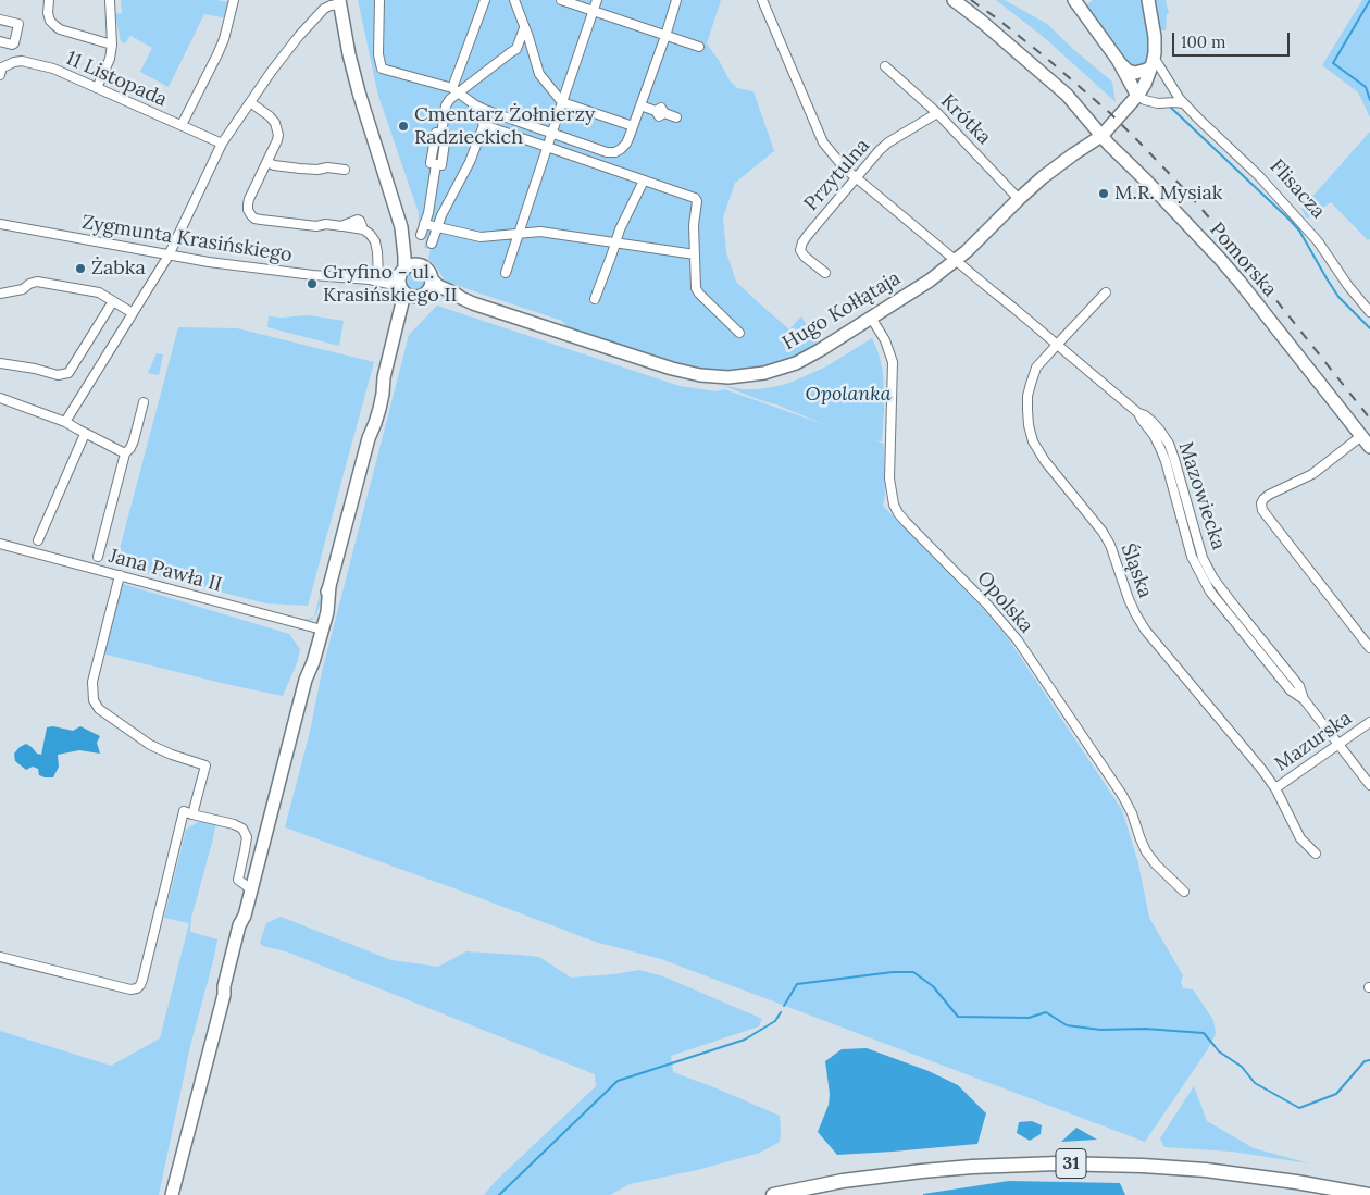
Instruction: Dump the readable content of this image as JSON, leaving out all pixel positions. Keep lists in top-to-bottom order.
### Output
{
  "streets": {
    "main road": ["31"],
    "street": [
      "11 Listopada",
      "Krótka",
      "Przytulna",
      "Flisacza",
      "Zygmunta Krasińskiego",
      "Pomorska",
      "Hugo Kołłątaja",
      "Mazowiecka",
      "Jana Pawła II",
      "Śląska",
      "Opolska",
      "Mazurska"
    ]
  },
  "crossings": [
    ["Krótka", "Przytulna"],
    ["Krótka", "Hugo Kołłątaja"],
    ["Przytulna", "Mazowiecka"],
    ["Flisacza", "Pomorska"],
    ["Flisacza", "Hugo Kołłątaja"],
    ["Zygmunta Krasińskiego", "Hugo Kołłątaja"],
    ["Pomorska", "Hugo Kołłątaja"],
    ["Hugo Kołłątaja", "Mazowiecka"],
    ["Hugo Kołłątaja", "Opolska"],
    ["Mazowiecka", "Śląska"],
    ["Mazowiecka", "Mazurska"],
    ["Śląska", "Mazurska"]
  ],
  "parks": ["Opolanka"],
  "places": [
    "Cmentarz Żołnierzy Radzieckich",
    "M.R. Mysiak",
    "Żabka",
    "Gryfino - ul. Krasińskiego II"
  ],
  "scale_bar": "100 m"
}
